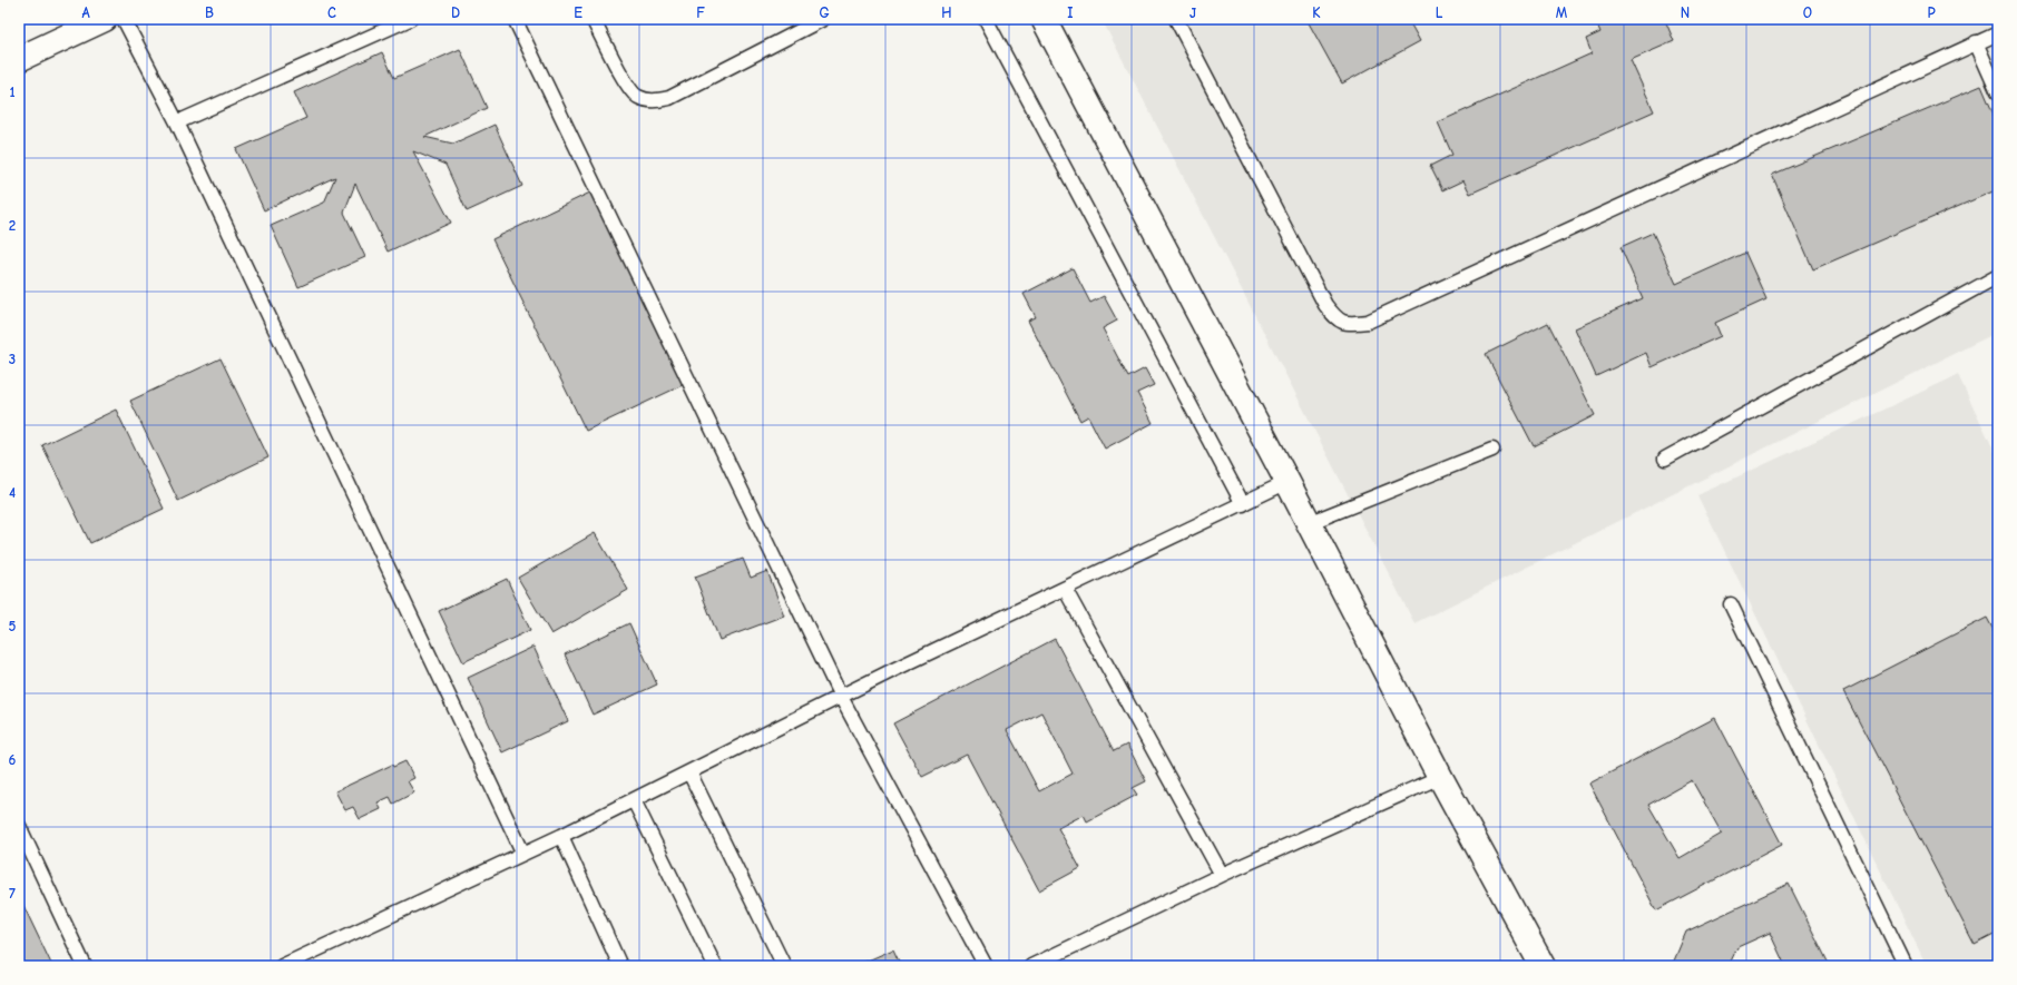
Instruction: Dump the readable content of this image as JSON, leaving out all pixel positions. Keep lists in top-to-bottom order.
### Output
{
  "grid": {
    "columns": [
      "A",
      "B",
      "C",
      "D",
      "E",
      "F",
      "G",
      "H",
      "I",
      "J",
      "K",
      "L",
      "M",
      "N",
      "O",
      "P"
    ],
    "rows": [
      "1",
      "2",
      "3",
      "4",
      "5",
      "6",
      "7"
    ]
  }
}
